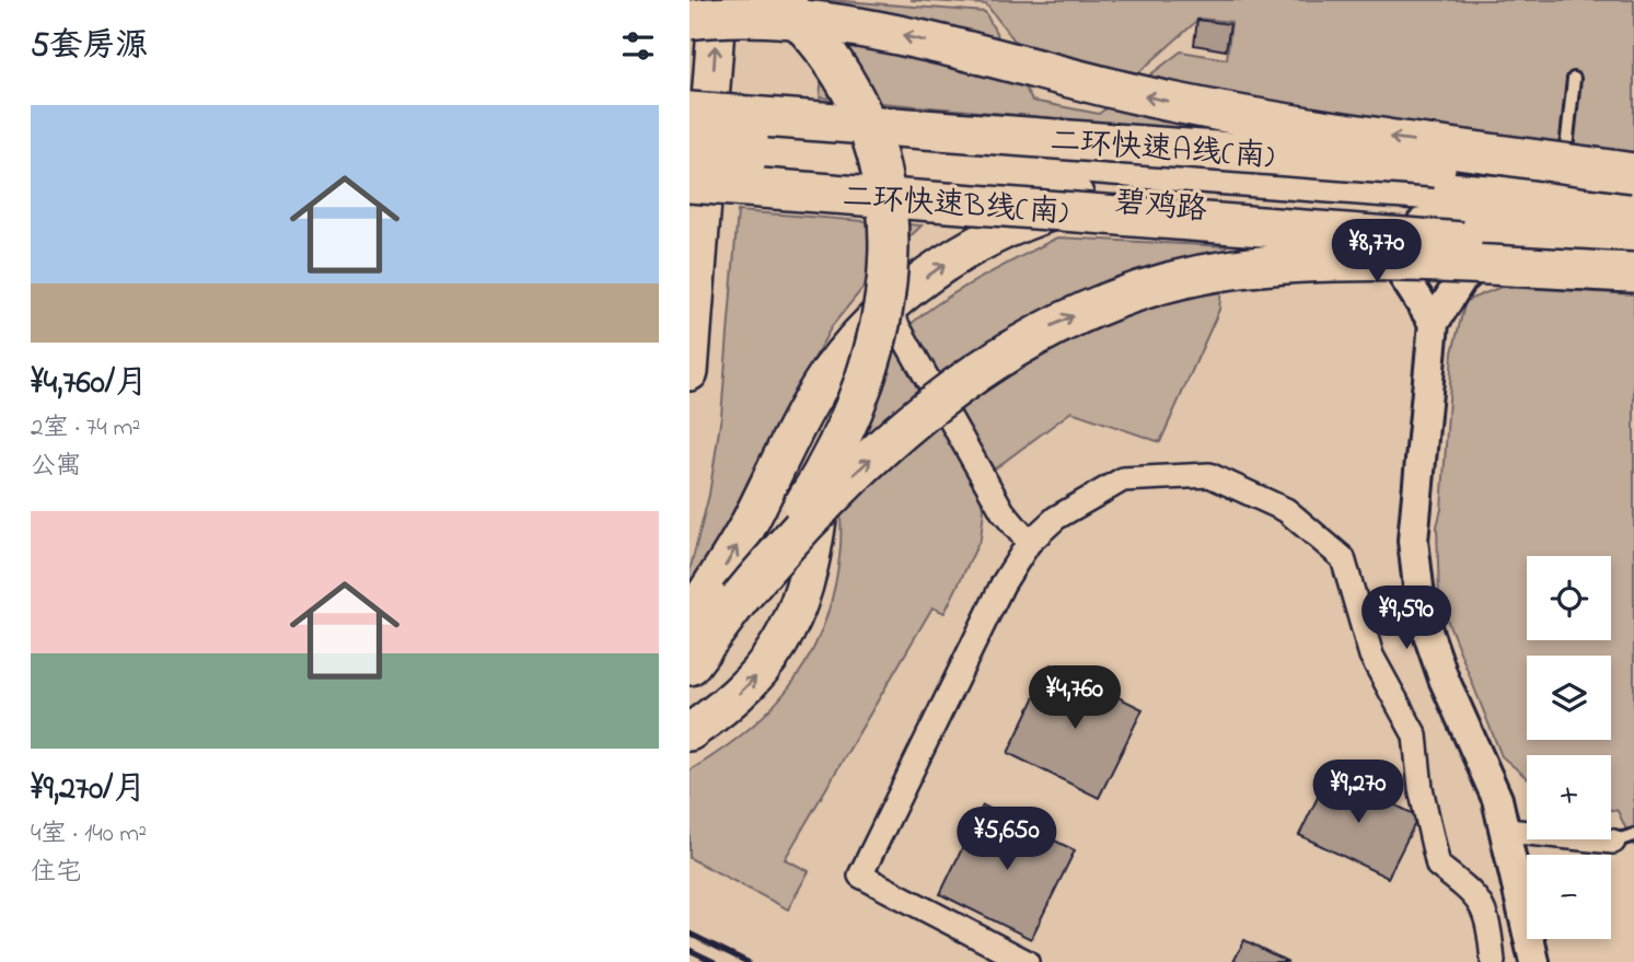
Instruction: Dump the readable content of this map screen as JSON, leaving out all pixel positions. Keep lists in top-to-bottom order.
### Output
{
  "streets": {
    "highway": ["二环快速A线(南)", "二环快速B线(南)", "碧鸡路"]
  },
  "page": {
    "heading": "5套房源",
    "list": [
      {
        "name": "¥4,760/月",
        "note": "2室 · 74 m² · 公寓"
      },
      {
        "name": "¥9,270/月",
        "note": "4室 · 140 m² · 住宅"
      }
    ],
    "price": [
      "¥8,770",
      "¥9,590",
      "¥4,760",
      "¥9,270",
      "¥5,650"
    ],
    "map_buttons": ["+", "−"]
  }
}
